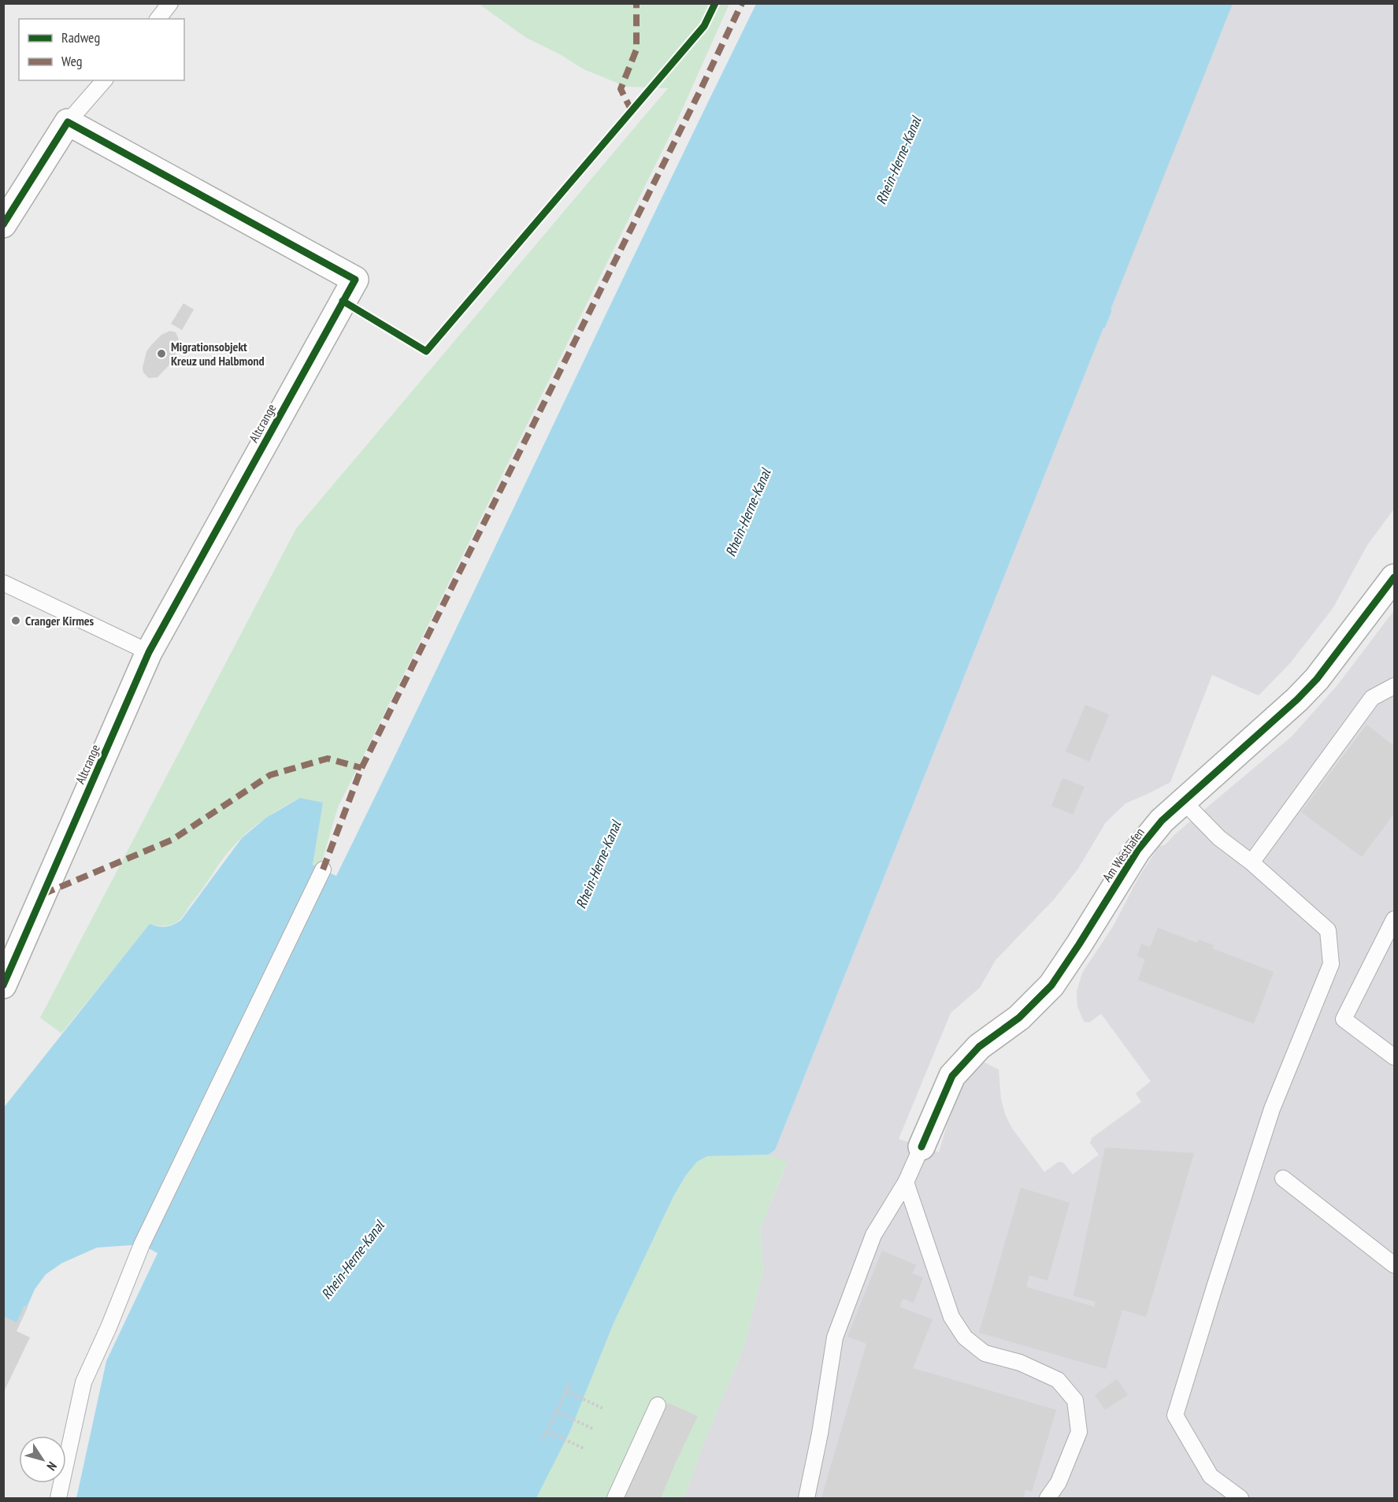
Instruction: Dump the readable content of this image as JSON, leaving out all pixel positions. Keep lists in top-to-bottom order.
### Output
{
  "streets": {
    "street": ["Altcrange", "Am Westhafen"]
  },
  "water": ["Rhein-Herne-Kanal"],
  "places": ["Migrationsobjekt Kreuz und Halbmond", "Cranger Kirmes"],
  "legend": ["Radweg", "Weg"],
  "north": "bottom right"
}
